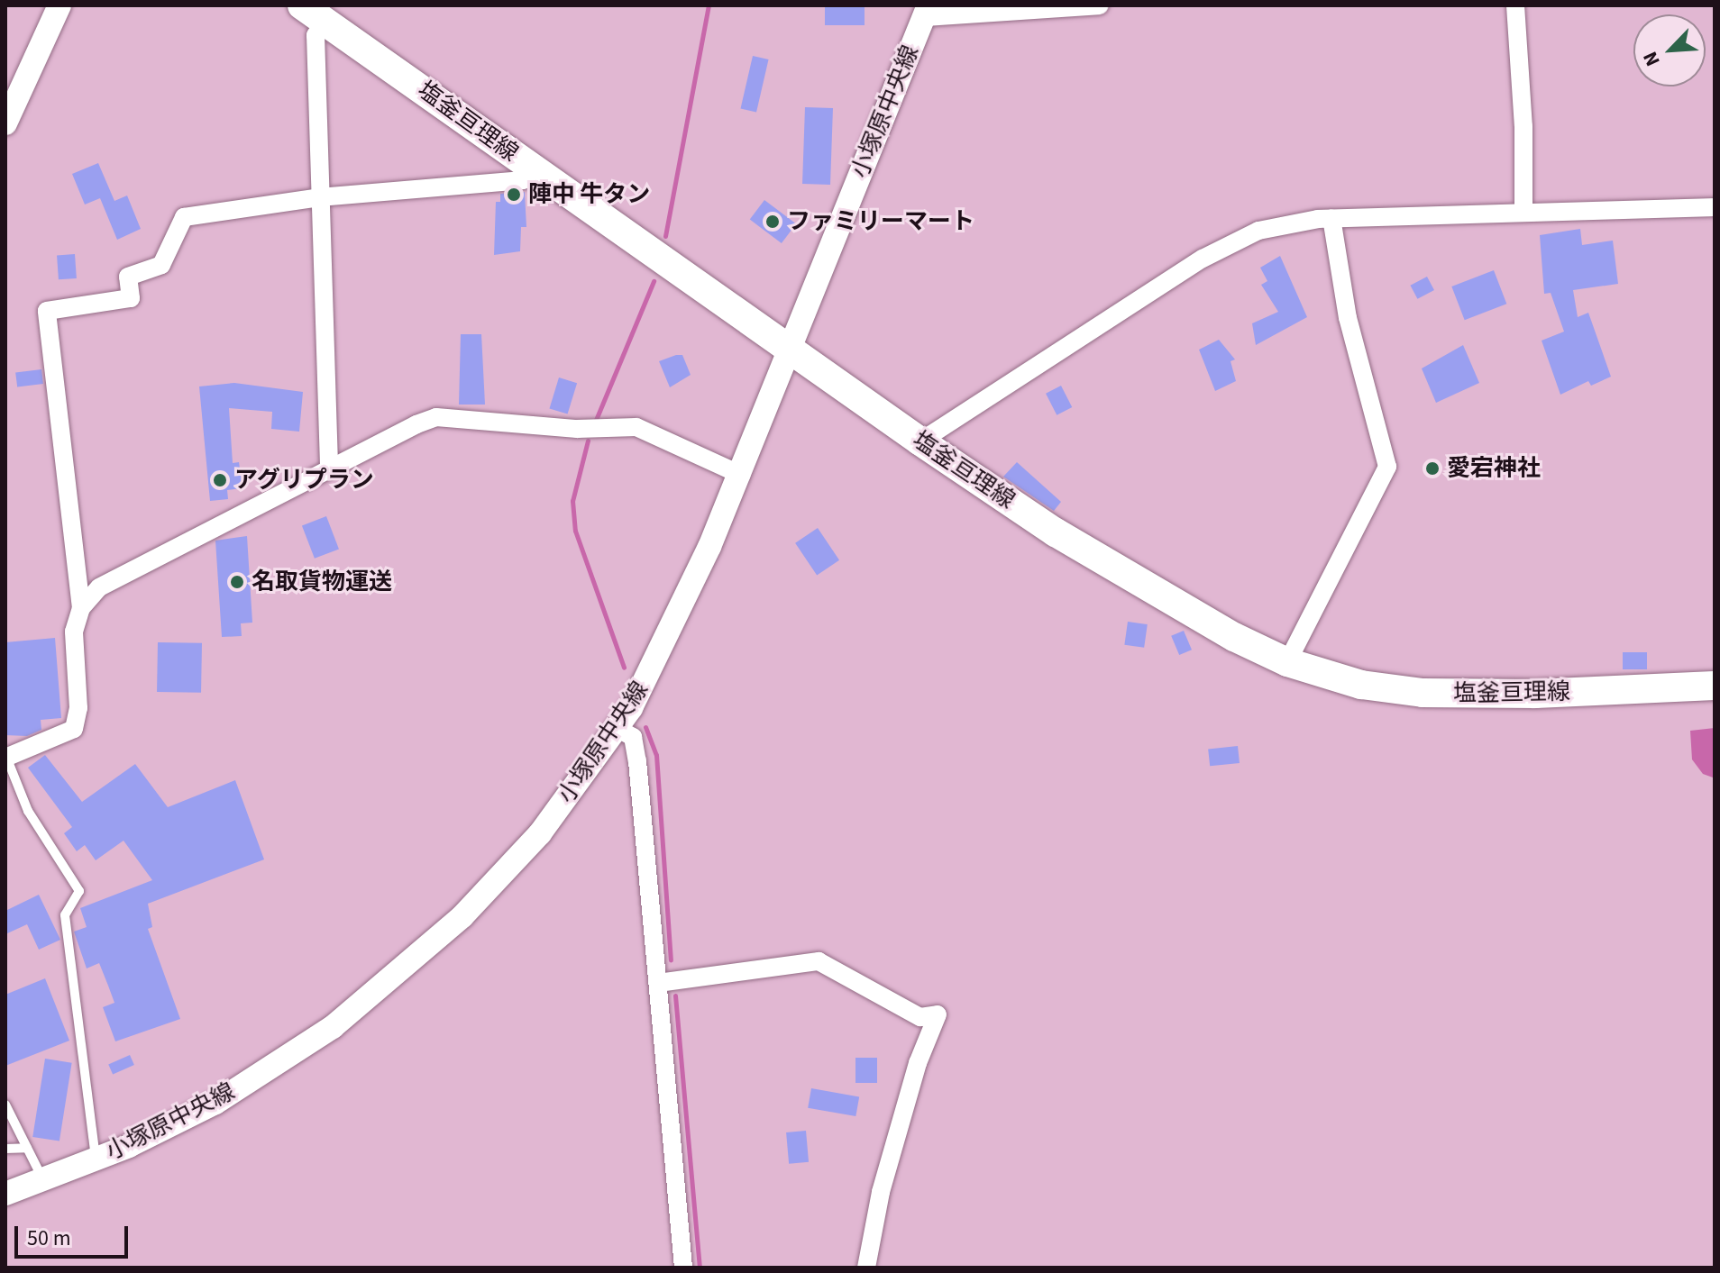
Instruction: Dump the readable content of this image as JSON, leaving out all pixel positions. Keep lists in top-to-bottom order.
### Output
{
  "streets": {
    "main road": ["塩釜亘理線"],
    "street": ["小塚原中央線"]
  },
  "crossings": [
    ["小塚原中央線", "塩釜亘理線"]
  ],
  "places": [
    "陣中 牛タン",
    "ファミリーマート",
    "愛宕神社",
    "アグリプラン",
    "名取貨物運送"
  ],
  "scale_bar": "50 m",
  "north": "bottom left"
}
